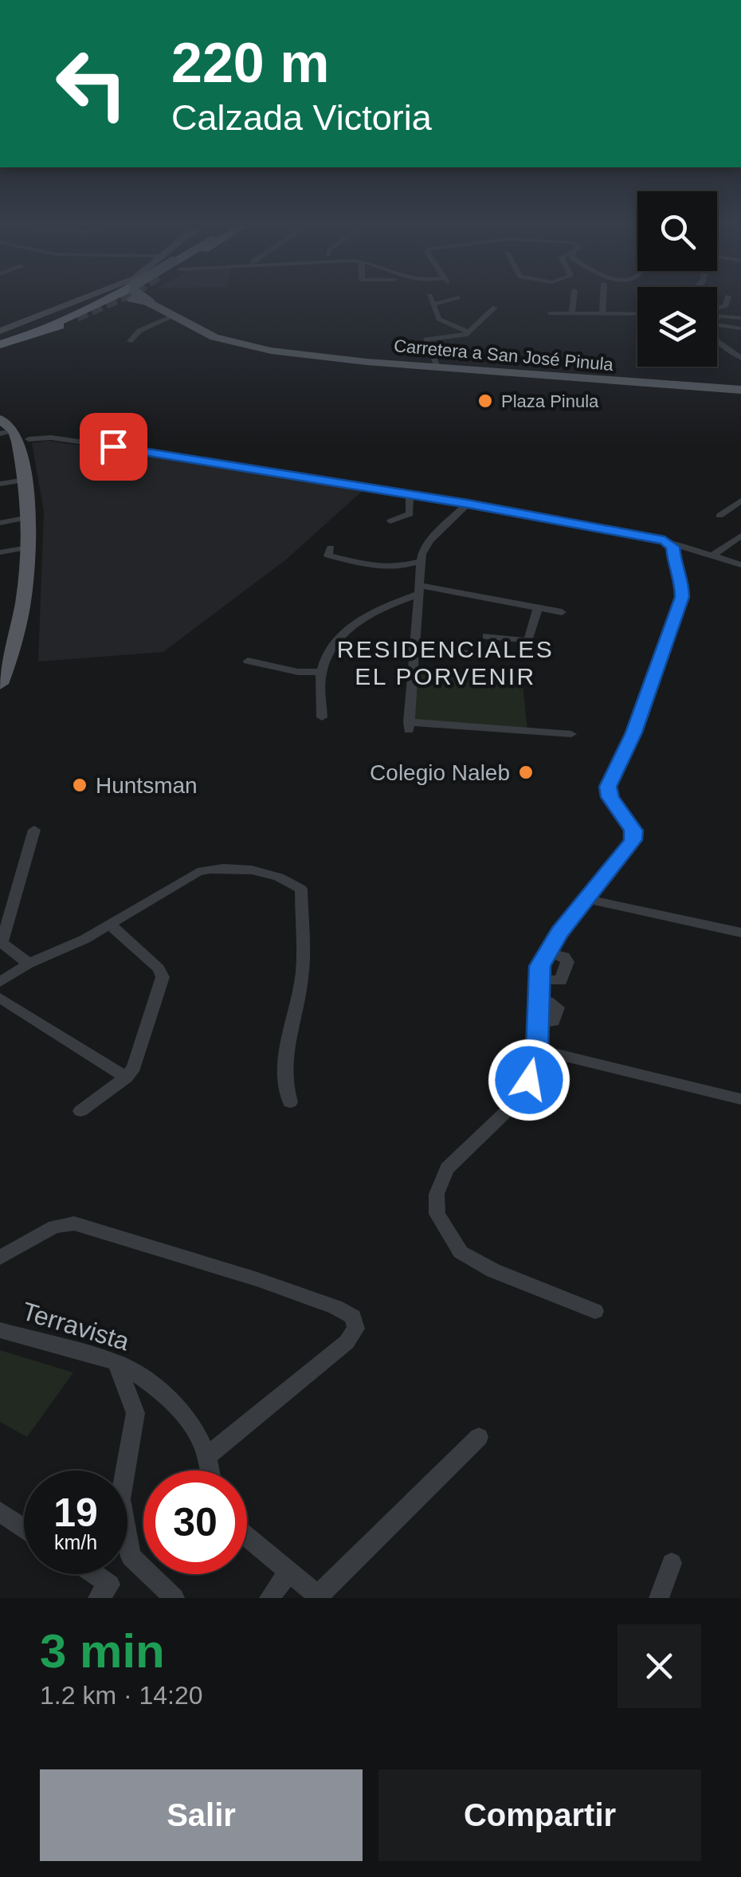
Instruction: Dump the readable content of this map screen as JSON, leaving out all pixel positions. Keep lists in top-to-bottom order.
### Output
{
  "streets": {
    "main road": ["Carretera a San José Pinula"],
    "street": ["Terravista"]
  },
  "districts": ["RESIDENCIALES EL PORVENIR"],
  "places": ["Plaza Pinula", "Colegio Naleb", "Huntsman"],
  "page": {
    "turn": ["220 m", "Calzada Victoria"],
    "speed": "19 km/h",
    "limit": "30",
    "heading": ["3 min", "1.2 km · 14:20"],
    "buttons": ["Salir", "Compartir"]
  }
}
